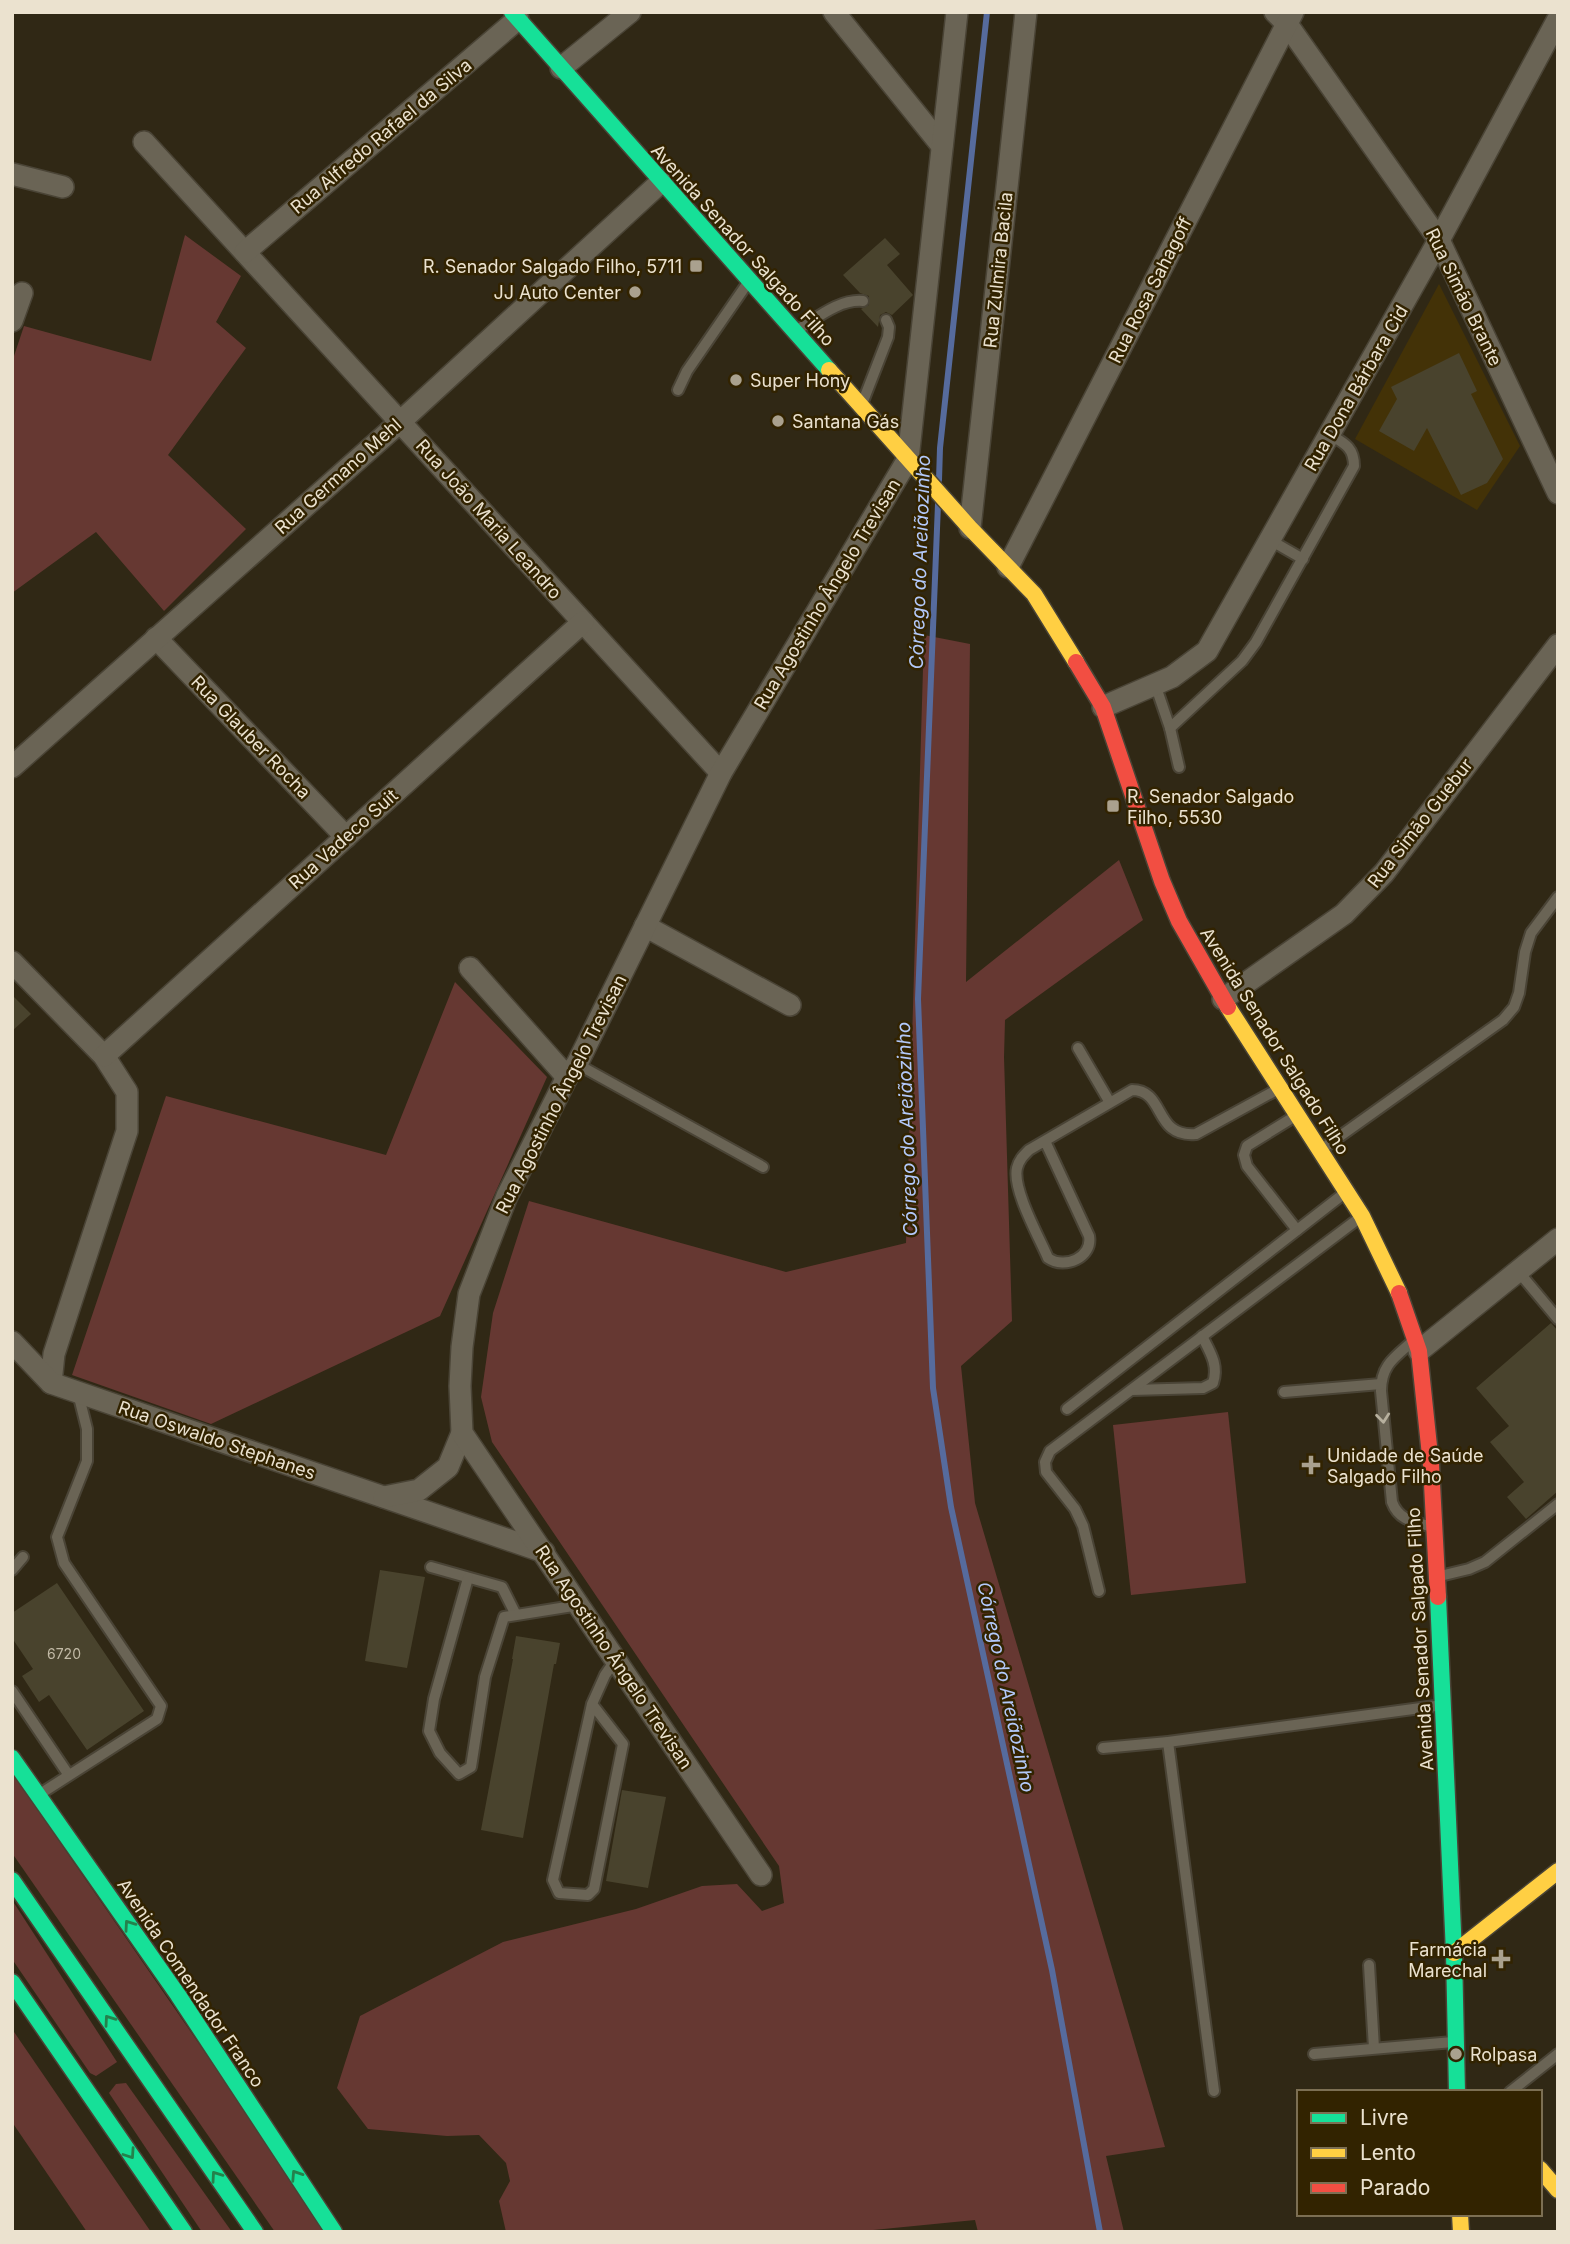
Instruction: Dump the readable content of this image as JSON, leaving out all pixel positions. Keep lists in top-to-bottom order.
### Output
{
  "streets": {
    "main road": ["Avenida Senador Salgado Filho", "Avenida Comendador Franco"],
    "street": [
      "Rua Alfredo Rafael da Silva",
      "Rua Zulmira Bacila",
      "Rua Rosa Sahagoff",
      "Rua Simão Brante",
      "Rua Dona Bárbara Cid",
      "Rua Germano Mehl",
      "Rua João Maria Leandro",
      "Rua Agostinho Ângelo Trevisan",
      "Rua Glauber Rocha",
      "Rua Simão Guebur",
      "Rua Vadeco Suit",
      "Rua Oswaldo Stephanes"
    ]
  },
  "crossings": [
    ["Rua Alfredo Rafael da Silva", "Avenida Senador Salgado Filho"],
    ["Rua Alfredo Rafael da Silva", "Rua João Maria Leandro"],
    ["Avenida Senador Salgado Filho", "Rua Zulmira Bacila"],
    ["Avenida Senador Salgado Filho", "Rua Rosa Sahagoff"],
    ["Avenida Senador Salgado Filho", "Rua Dona Bárbara Cid"],
    ["Avenida Senador Salgado Filho", "Rua Germano Mehl"],
    ["Avenida Senador Salgado Filho", "Rua Agostinho Ângelo Trevisan"],
    ["Avenida Senador Salgado Filho", "Rua Simão Guebur"],
    ["Rua Rosa Sahagoff", "Rua Simão Brante"],
    ["Rua Simão Brante", "Rua Dona Bárbara Cid"],
    ["Rua Germano Mehl", "Rua João Maria Leandro"],
    ["Rua Germano Mehl", "Rua Glauber Rocha"],
    ["Rua João Maria Leandro", "Rua Agostinho Ângelo Trevisan"],
    ["Rua João Maria Leandro", "Rua Vadeco Suit"],
    ["Rua Agostinho Ângelo Trevisan", "Rua Oswaldo Stephanes"],
    ["Rua Glauber Rocha", "Rua Vadeco Suit"]
  ],
  "water": ["Córrego do Areiãozinho"],
  "places": {
    "transit": ["R. Senador Salgado Filho, 5711", "R. Senador Salgado Filho, 5530"],
    "other": [
      "JJ Auto Center",
      "Super Hony",
      "Santana Gás",
      "Rolpasa"
    ],
    "health": ["Unidade de Saúde Salgado Filho", "Farmácia Marechal"]
  },
  "house_numbers": ["6720"],
  "legend": ["Livre", "Lento", "Parado"]
}
